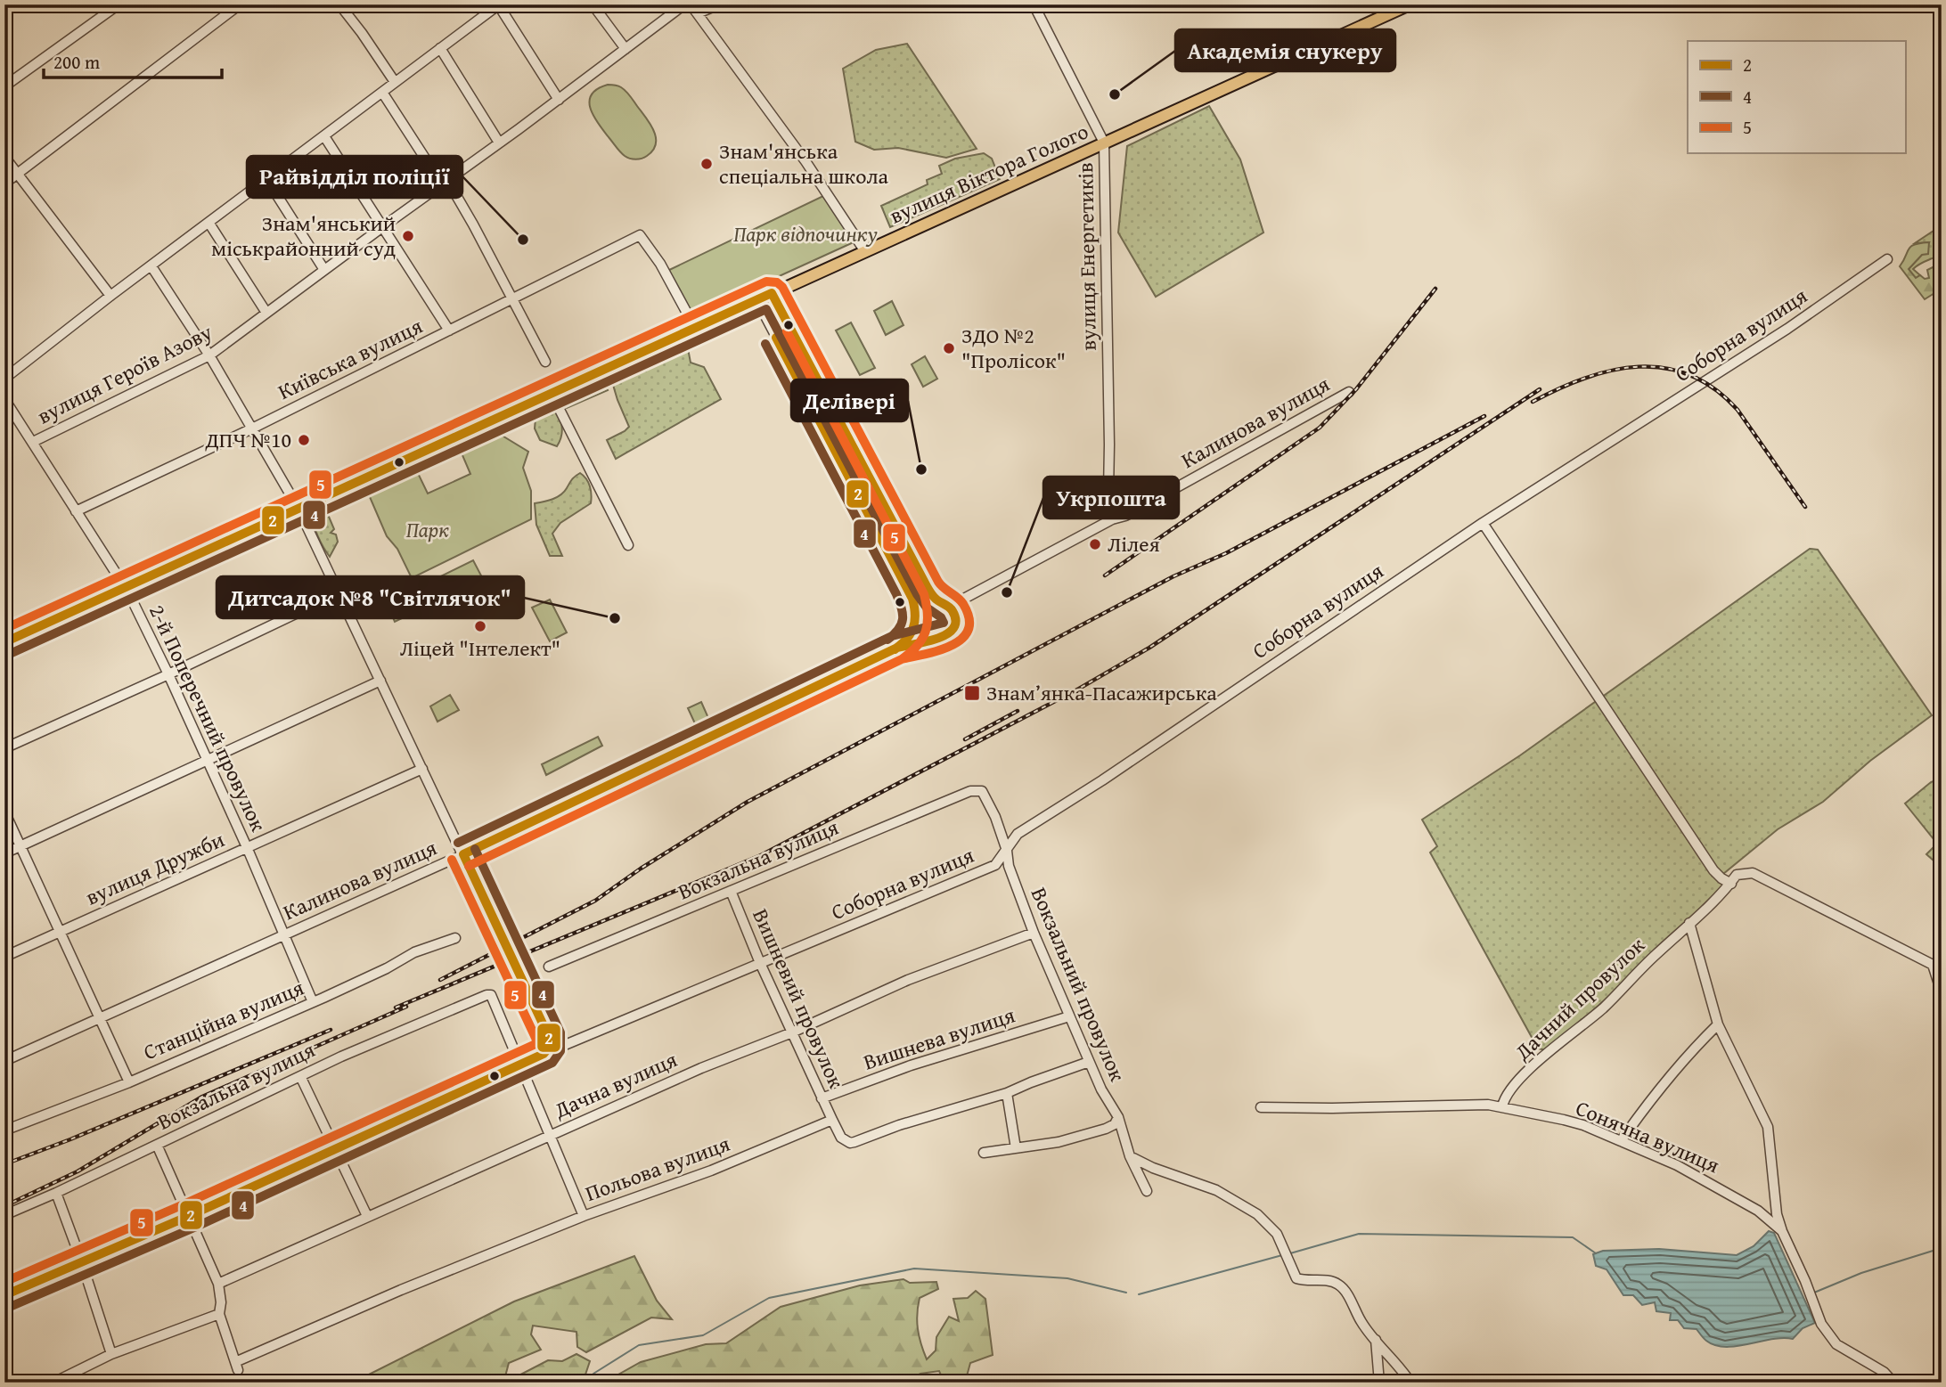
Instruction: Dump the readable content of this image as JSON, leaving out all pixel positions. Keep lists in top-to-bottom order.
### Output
{
  "streets": {
    "main road": ["вулиця Віктора Голого"],
    "street": [
      "вулиця Енергетиків",
      "Соборна вулиця",
      "Київська вулиця",
      "вулиця Героїв Азову",
      "Калинова вулиця",
      "2-й Поперечний провулок",
      "Вокзальна вулиця",
      "вулиця Дружби",
      "Вокзальний провулок",
      "Вишневий провулок",
      "Дачний провулок",
      "Станційна вулиця",
      "Вишнева вулиця",
      "Дачна вулиця",
      "Сонячна вулиця",
      "Польова вулиця"
    ]
  },
  "crossings": [
    ["вулиця Віктора Голого", "вулиця Енергетиків"],
    ["вулиця Віктора Голого", "Київська вулиця"],
    ["вулиця Віктора Голого", "2-й Поперечний провулок"],
    ["вулиця Енергетиків", "Калинова вулиця"],
    ["Соборна вулиця", "Вокзальна вулиця"],
    ["Соборна вулиця", "Вокзальний провулок"],
    ["Соборна вулиця", "Вишневий провулок"],
    ["Київська вулиця", "2-й Поперечний провулок"],
    ["вулиця Героїв Азову", "2-й Поперечний провулок"],
    ["Калинова вулиця", "2-й Поперечний провулок"],
    ["2-й Поперечний провулок", "вулиця Дружби"],
    ["2-й Поперечний провулок", "Станційна вулиця"],
    ["Вокзальна вулиця", "Вокзальний провулок"],
    ["Вокзальна вулиця", "Вишневий провулок"],
    ["Вокзальний провулок", "Вишнева вулиця"],
    ["Вокзальний провулок", "Дачна вулиця"],
    ["Вишневий провулок", "Вишнева вулиця"],
    ["Вишневий провулок", "Дачна вулиця"],
    ["Вишневий провулок", "Польова вулиця"],
    ["Дачний провулок", "Сонячна вулиця"]
  ],
  "parks": ["Парк відпочинку", "Парк"],
  "places": {
    "other": [
      "Академія снукеру",
      "Знам'янська спеціальна школа",
      "Знам'янський міськрайонний суд",
      "Райвідділ поліції",
      "ЗДО №2 \"Пролісок\"",
      "ДПЧ №10",
      "Делівері",
      "Лілея",
      "Укрпошта",
      "Дитсадок №8 \"Світлячок\"",
      "Ліцей \"Інтелект\""
    ],
    "transit": ["Знам’янка-Пасажирська"]
  },
  "lines": ["transit line 5", "transit line 2", "transit line 4"],
  "legend": ["2", "4", "5"],
  "scale_bar": "200 m"
}
